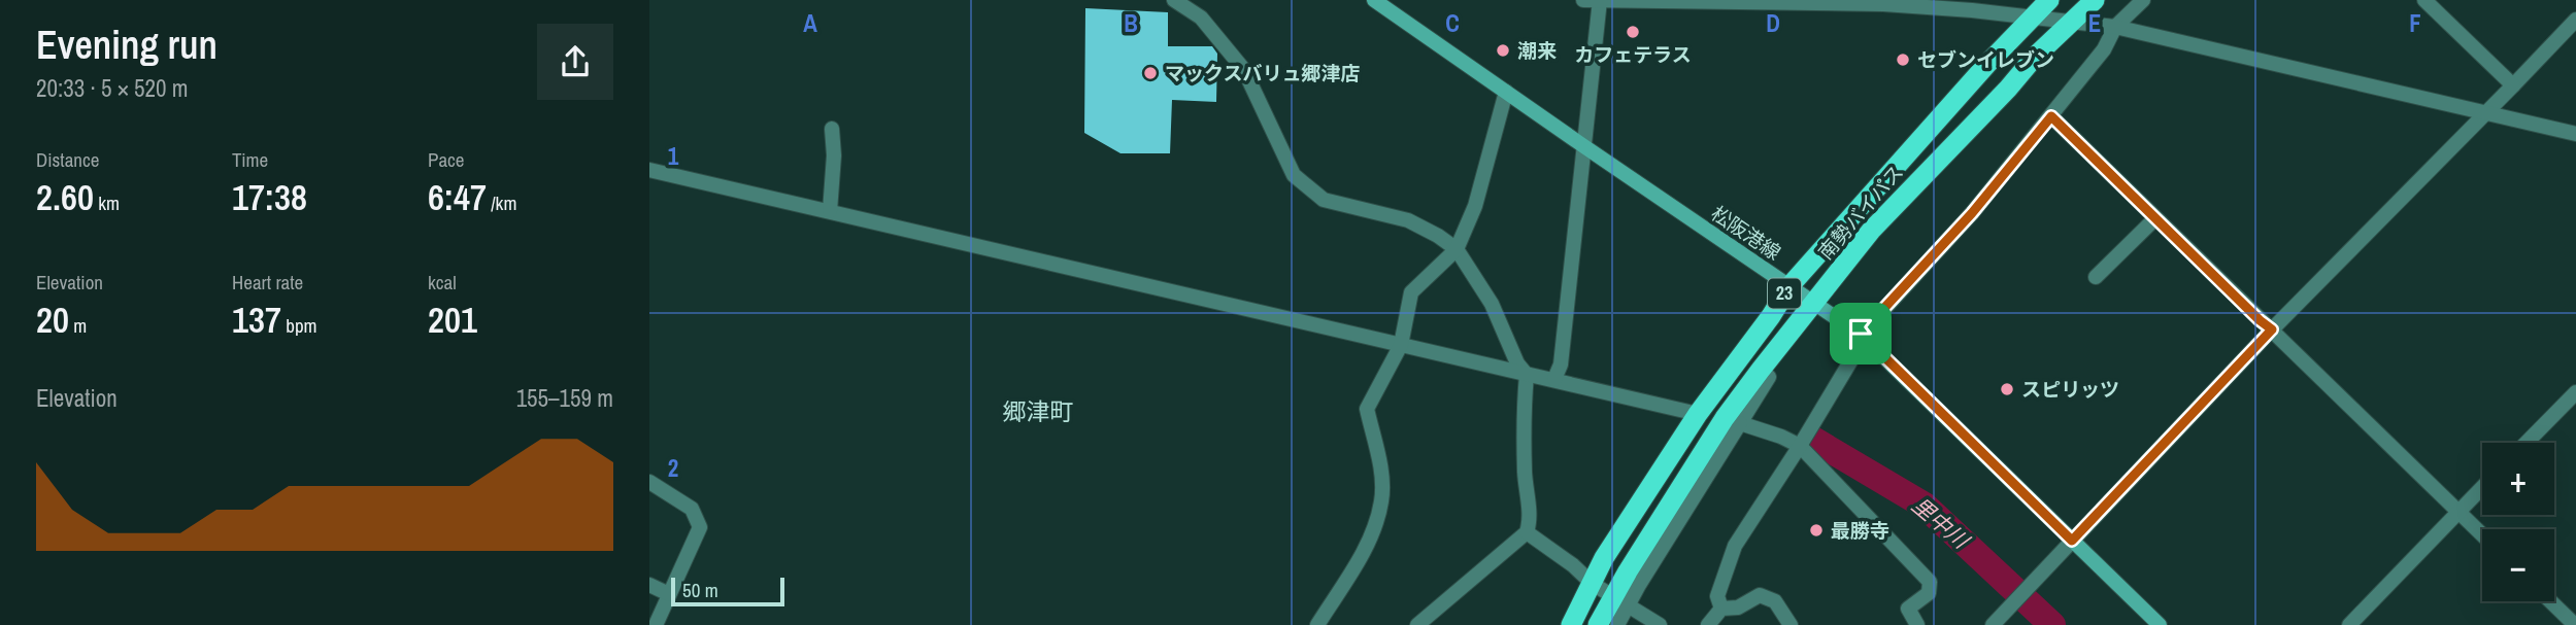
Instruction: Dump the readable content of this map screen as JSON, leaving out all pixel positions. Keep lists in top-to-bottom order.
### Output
{
  "streets": {
    "highway": ["南勢バイパス", "23"],
    "main road": ["松阪港線"]
  },
  "crossings": [
    ["南勢バイパス", "松阪港線"]
  ],
  "districts": ["郷津町"],
  "water": ["里中川"],
  "places": [
    "カフェテラス",
    "潮来",
    "セブンイレブン",
    "マックスバリュ郷津店",
    "スピリッツ",
    "最勝寺"
  ],
  "scale_bar": "50 m",
  "page": {
    "heading": ["Evening run", "20:33 · 5 × 520 m"],
    "stats": [
      ["Distance", "2.60 km"],
      ["Time", "17:38"],
      ["Pace", "6:47 /km"],
      ["Elevation", "20 m"],
      ["Heart rate", "137 bpm"],
      ["kcal", "201"]
    ],
    "chart": ["Elevation", "155–159 m"],
    "map_buttons": ["+", "−"],
    "scale": "50 m"
  },
  "grid": {
    "columns": [
      "A",
      "B",
      "C",
      "D",
      "E",
      "F"
    ],
    "rows": ["1", "2"]
  }
}
